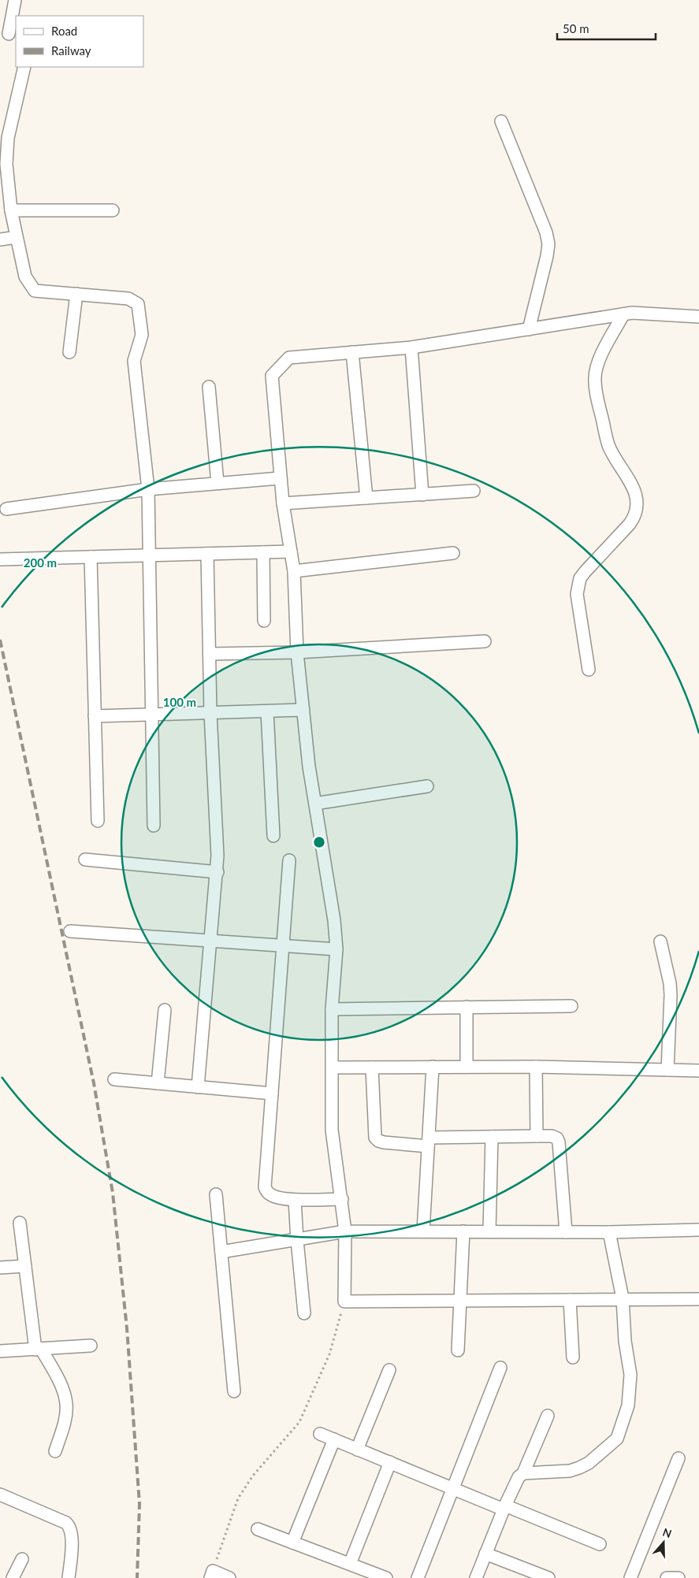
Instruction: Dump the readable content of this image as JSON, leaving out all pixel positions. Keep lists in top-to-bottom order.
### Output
{
  "legend": ["Road", "Railway"],
  "scale_bar": "50 m",
  "north": "top",
  "rings": ["200 m", "100 m"]
}
